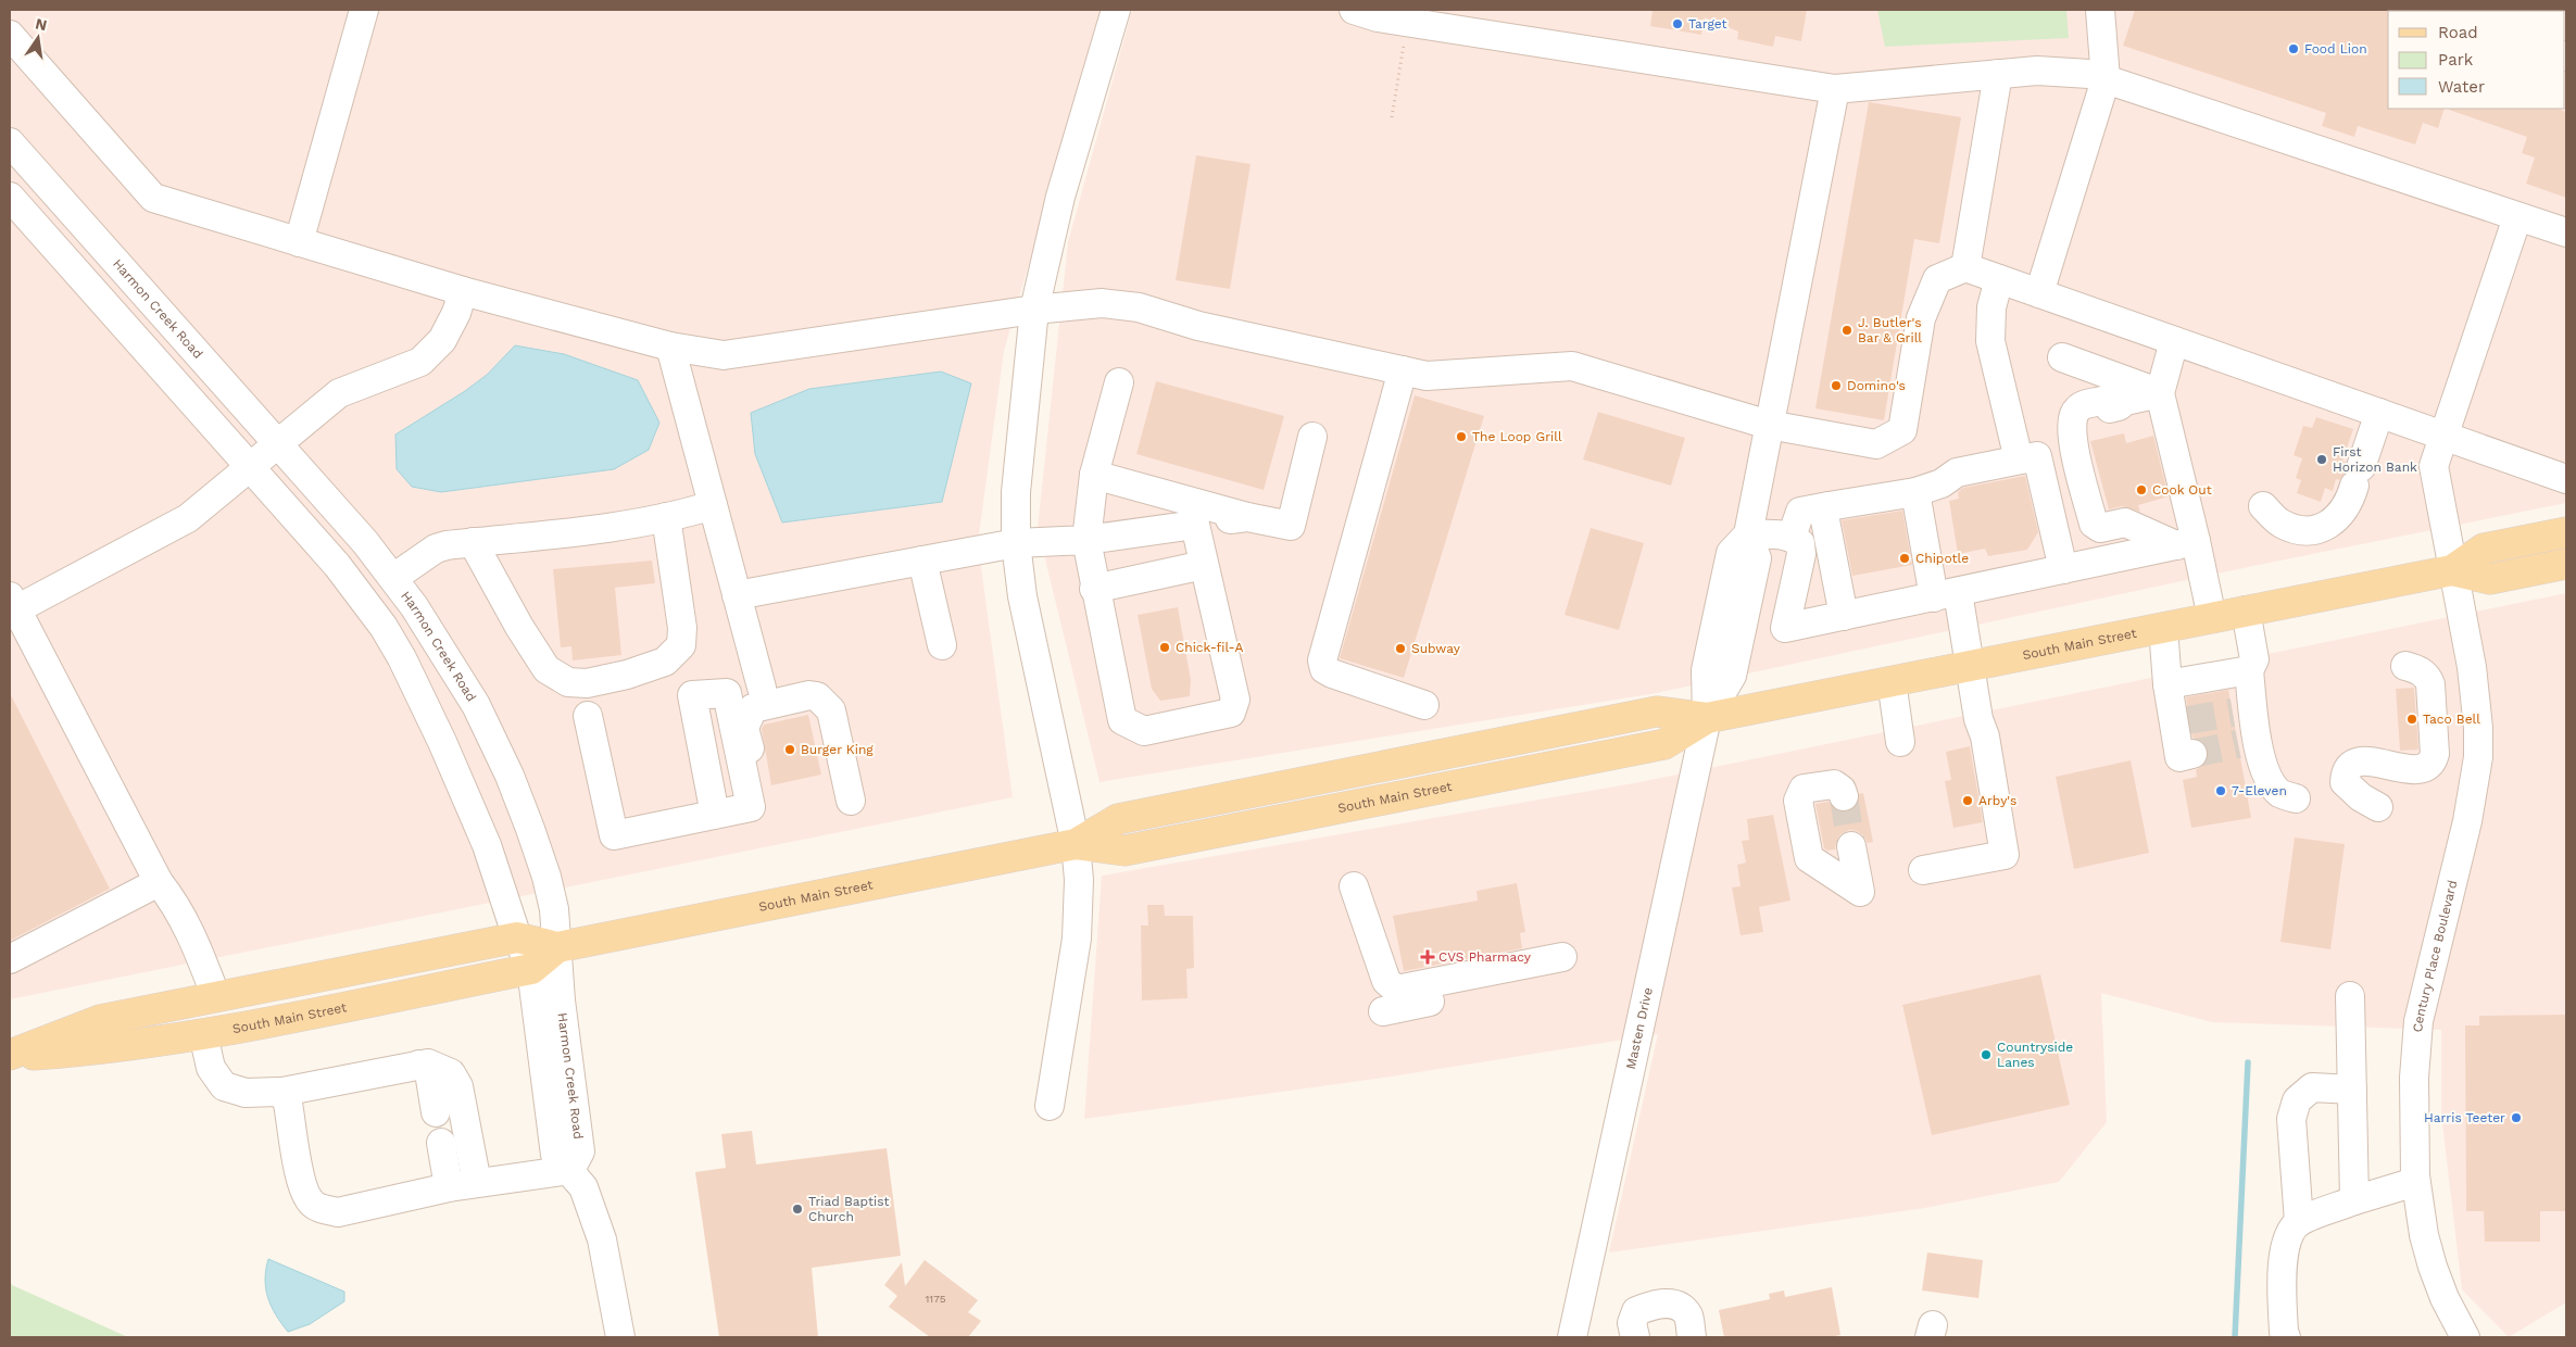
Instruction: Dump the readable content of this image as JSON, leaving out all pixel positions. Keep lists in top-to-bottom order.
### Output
{
  "streets": {
    "main road": ["South Main Street"],
    "street": ["Harmon Creek Road", "Century Place Boulevard", "Masten Drive"]
  },
  "crossings": [
    ["Harmon Creek Road", "South Main Street"],
    ["South Main Street", "Century Place Boulevard"],
    ["South Main Street", "Masten Drive"]
  ],
  "places": {
    "other": [
      "Target",
      "Food Lion",
      "J. Butler's Bar & Grill",
      "Domino's",
      "The Loop Grill",
      "First Horizon Bank",
      "Cook Out",
      "Chipotle",
      "Chick-fil-A",
      "Subway",
      "Taco Bell",
      "Burger King",
      "7-Eleven",
      "Arby's",
      "Countryside Lanes",
      "Harris Teeter",
      "Triad Baptist Church"
    ],
    "health": ["CVS Pharmacy"]
  },
  "house_numbers": ["1175"],
  "legend": ["Road", "Park", "Water"],
  "north": "top"
}
